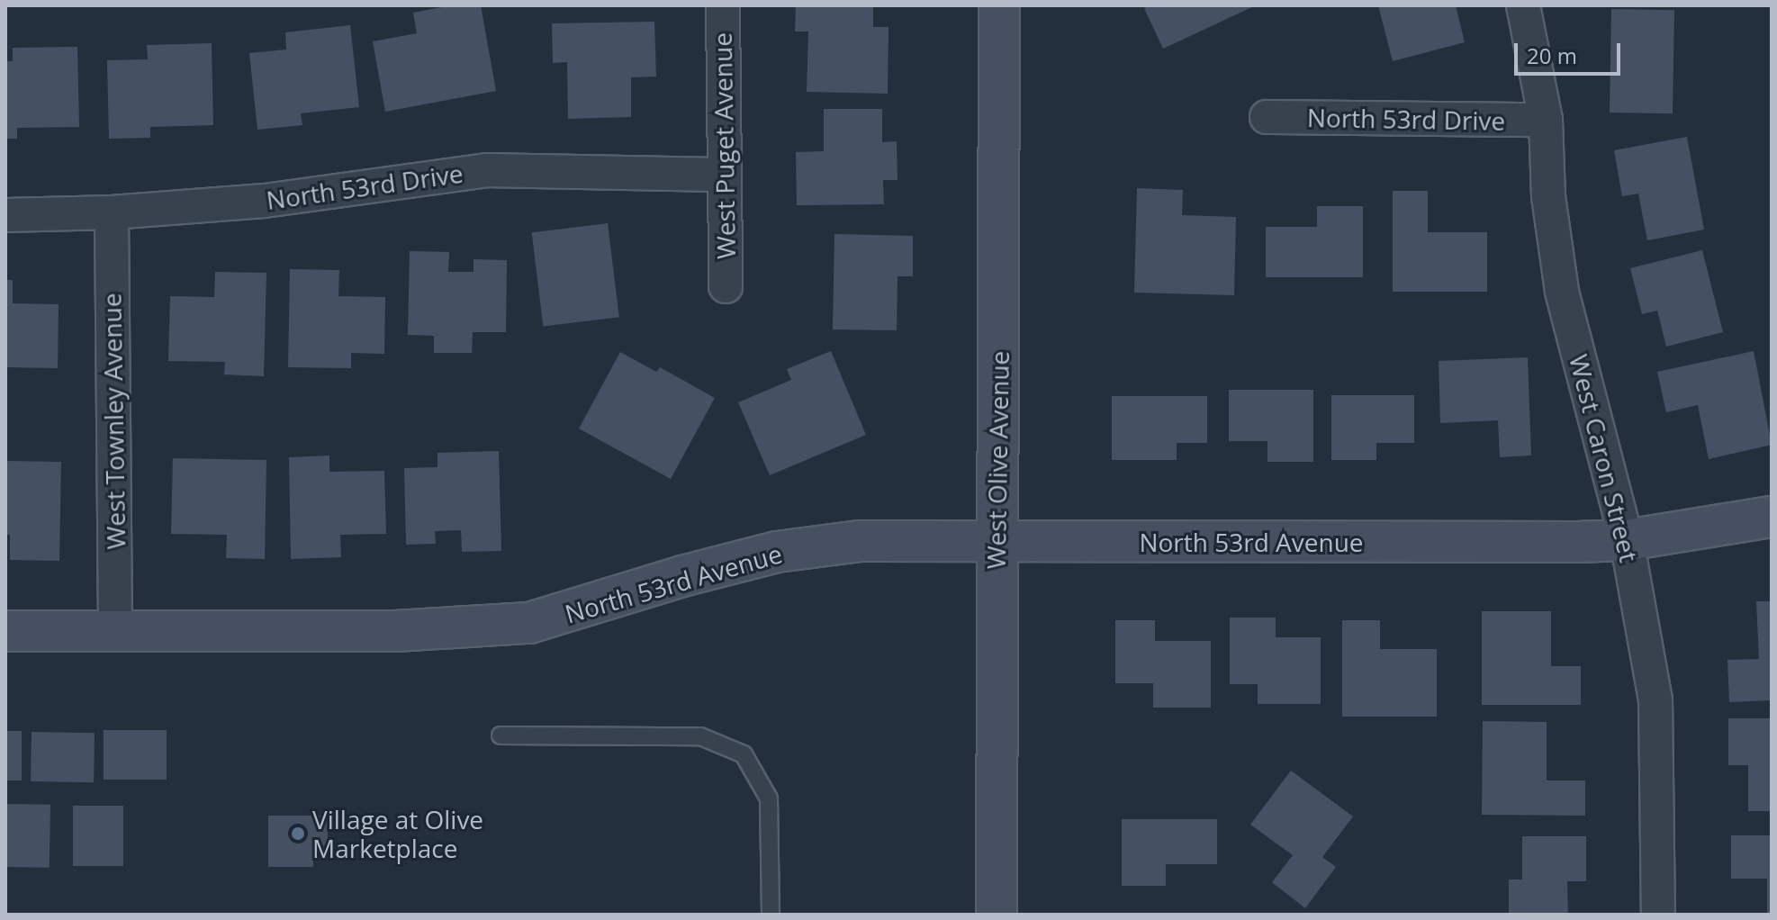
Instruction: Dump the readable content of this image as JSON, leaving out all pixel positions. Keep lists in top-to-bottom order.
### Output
{
  "streets": {
    "street": [
      "North 53rd Drive",
      "West Puget Avenue",
      "West Townley Avenue",
      "West Caron Street",
      "West Olive Avenue",
      "North 53rd Avenue"
    ]
  },
  "crossings": [
    ["North 53rd Drive", "West Puget Avenue"],
    ["North 53rd Drive", "West Townley Avenue"],
    ["North 53rd Drive", "West Caron Street"],
    ["West Townley Avenue", "North 53rd Avenue"],
    ["West Caron Street", "North 53rd Avenue"],
    ["West Olive Avenue", "North 53rd Avenue"]
  ],
  "places": ["Village at Olive Marketplace"],
  "scale_bar": "20 m"
}
